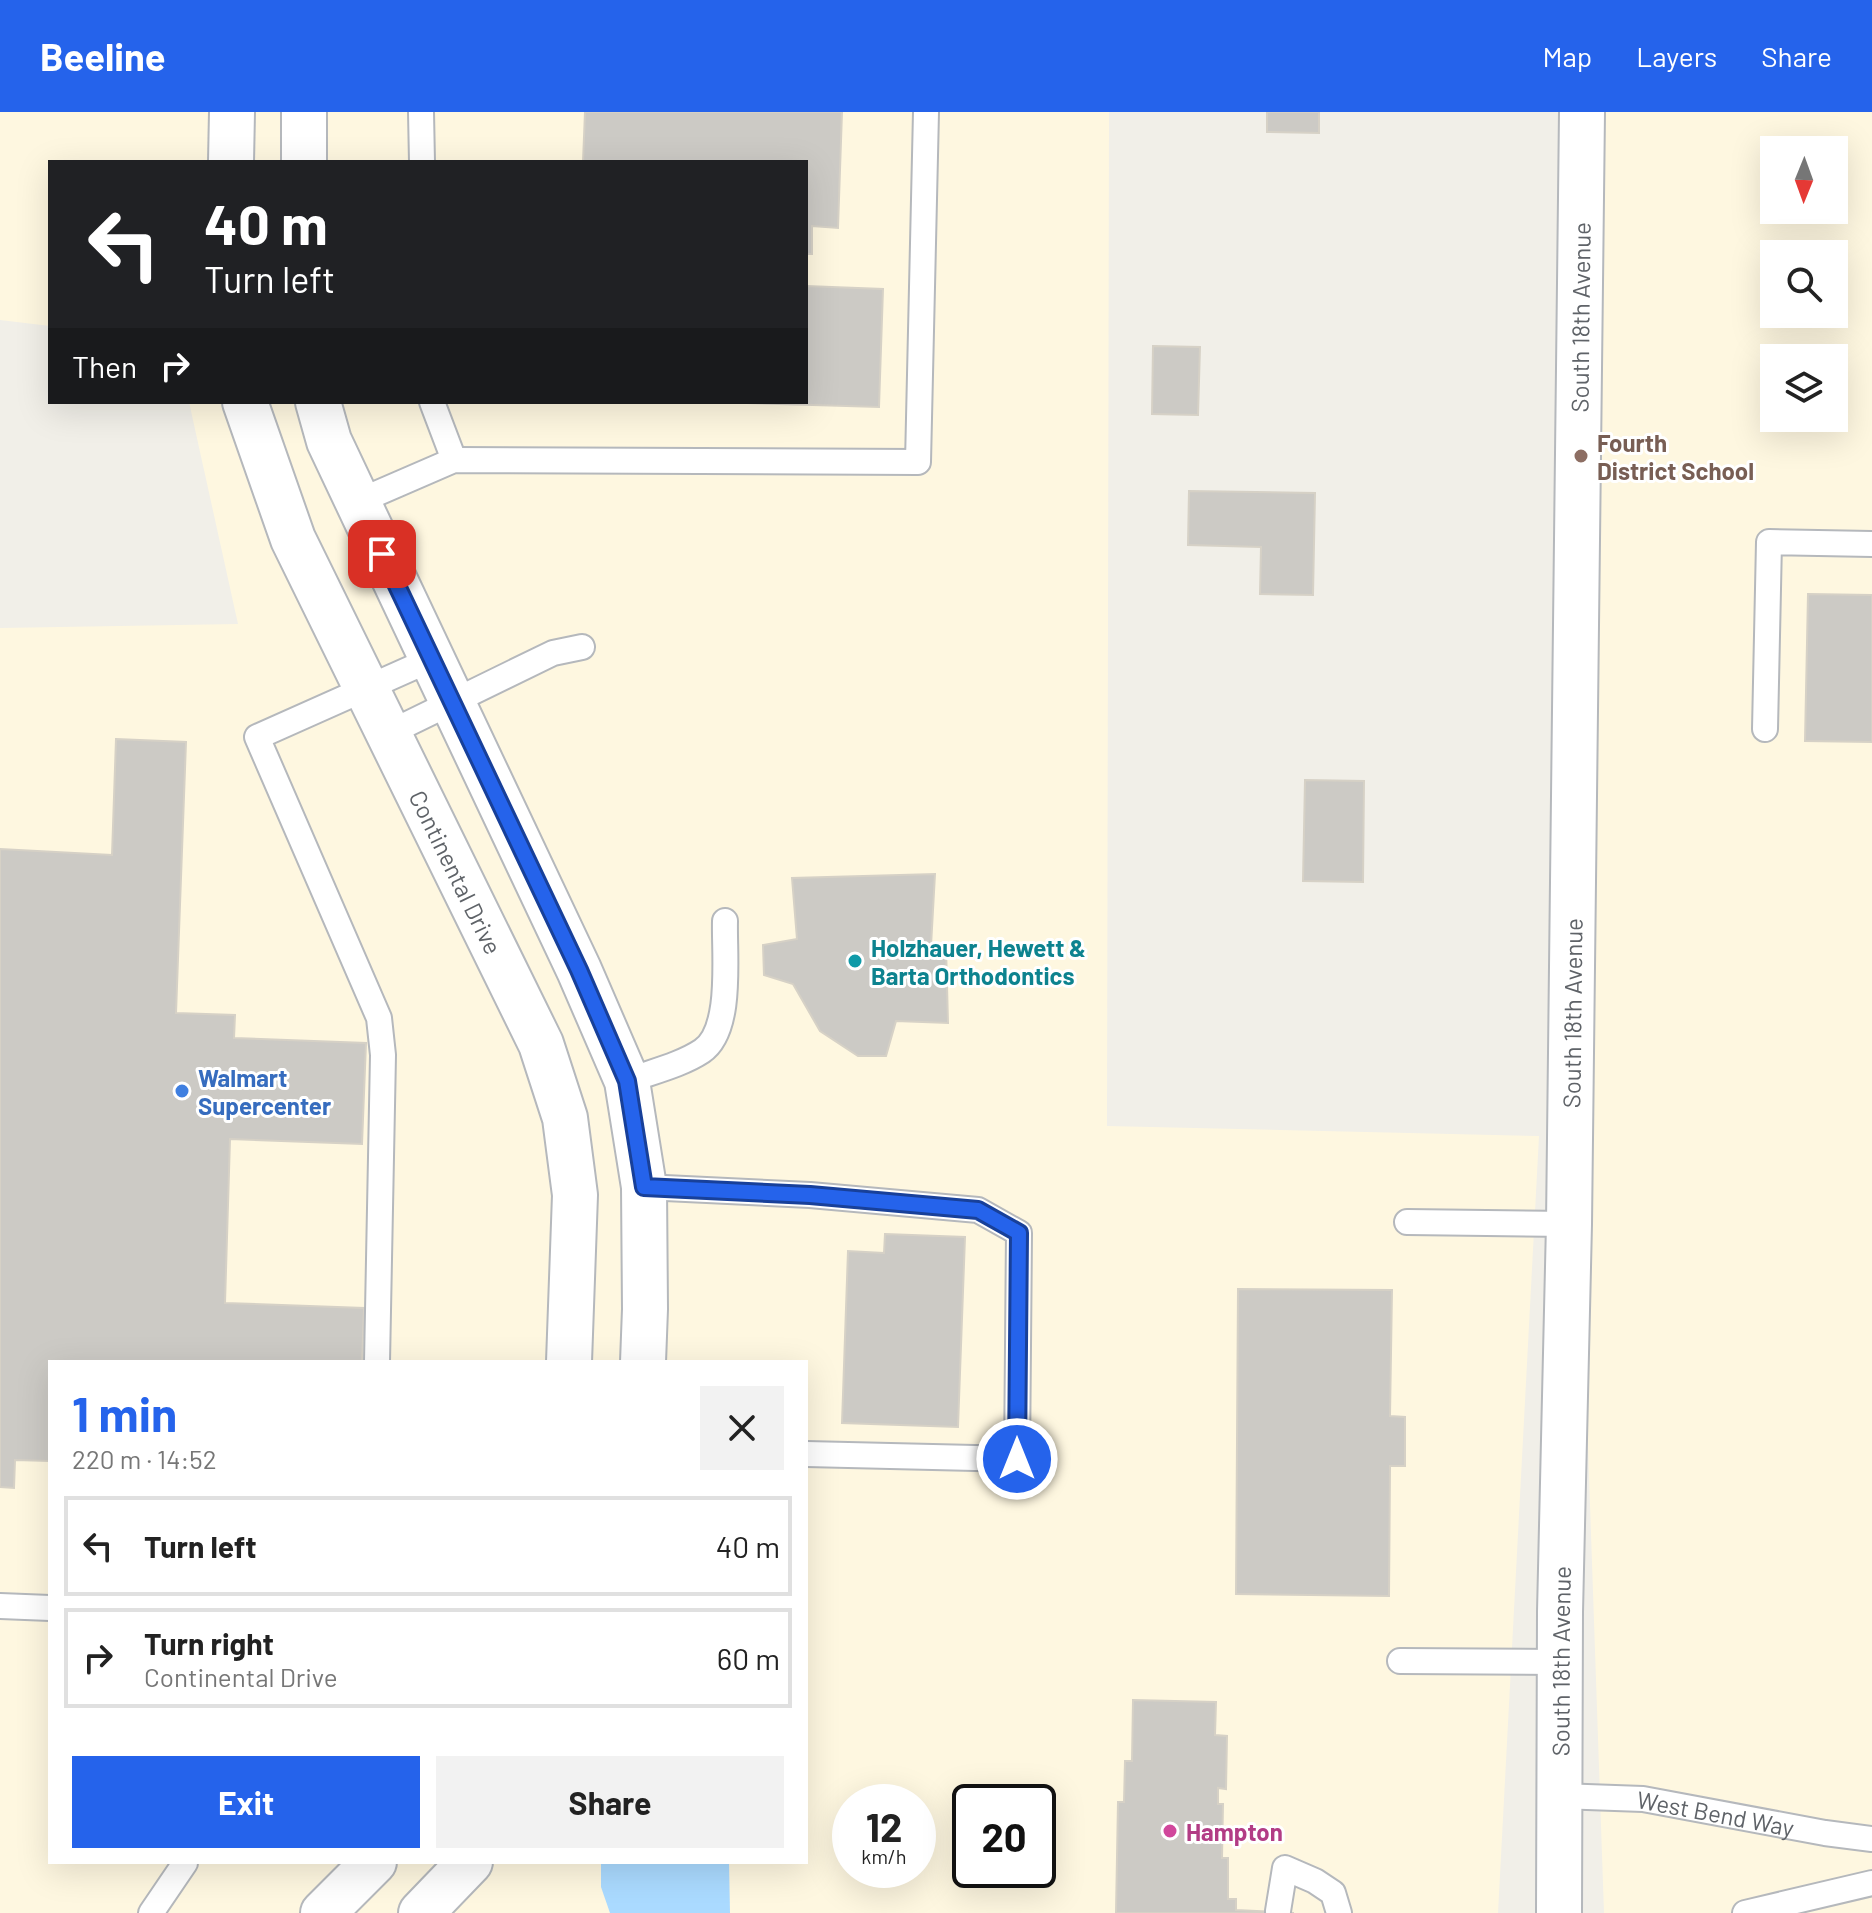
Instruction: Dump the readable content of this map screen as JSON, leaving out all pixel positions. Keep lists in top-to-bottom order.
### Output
{
  "streets": {
    "street": ["South 18th Avenue", "Continental Drive"],
    "lane": ["West Bend Way"]
  },
  "crossings": [
    ["South 18th Avenue", "West Bend Way"]
  ],
  "places": [
    "Fourth District School",
    "Holzhauer, Hewett & Barta Orthodontics",
    "Walmart Supercenter",
    "Hampton"
  ],
  "north": "bottom",
  "page": {
    "header": "Beeline",
    "nav": ["Map", "Layers", "Share"],
    "turn": ["40 m", "Turn left"],
    "then": "Then",
    "heading": ["1 min", "220 m · 14:52"],
    "list": [
      {
        "name": "Turn left",
        "value": "40 m"
      },
      {
        "name": "Turn right",
        "note": "Continental Drive",
        "value": "60 m"
      }
    ],
    "buttons": ["Exit", "Share"],
    "speed": "12 km/h",
    "limit": "20"
  }
}
